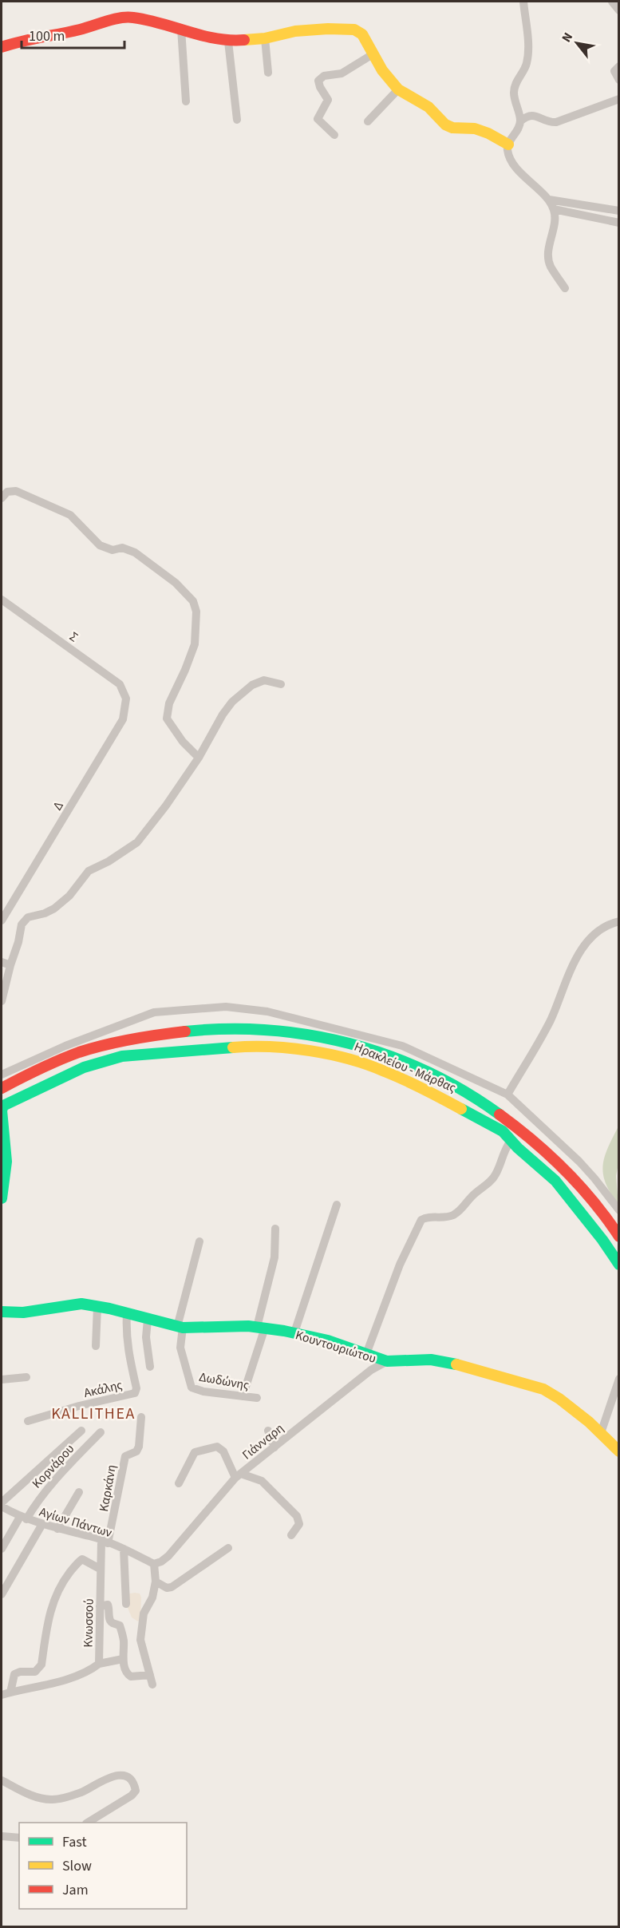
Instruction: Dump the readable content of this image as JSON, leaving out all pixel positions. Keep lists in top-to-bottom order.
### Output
{
  "streets": {
    "street": [
      "Σ",
      "Δ",
      "Ηρακλείου - Μάρθας",
      "Κουντουριώτου",
      "Δωδώνης",
      "Ακάλης",
      "Γιάνναρη",
      "Κορνάρου",
      "Καρκάνη",
      "Αγίων Πάντων",
      "Κνωσσού"
    ]
  },
  "crossings": [
    ["Σ", "Δ"],
    ["Κουντουριώτου", "Δωδώνης"],
    ["Κουντουριώτου", "Ακάλης"],
    ["Κουντουριώτου", "Γιάνναρη"],
    ["Γιάνναρη", "Αγίων Πάντων"],
    ["Κορνάρου", "Αγίων Πάντων"],
    ["Καρκάνη", "Αγίων Πάντων"],
    ["Καρκάνη", "Κνωσσού"],
    ["Αγίων Πάντων", "Κνωσσού"]
  ],
  "districts": ["KALLITHEA"],
  "legend": ["Fast", "Slow", "Jam"],
  "scale_bar": "100 m",
  "north": "top left"
}
